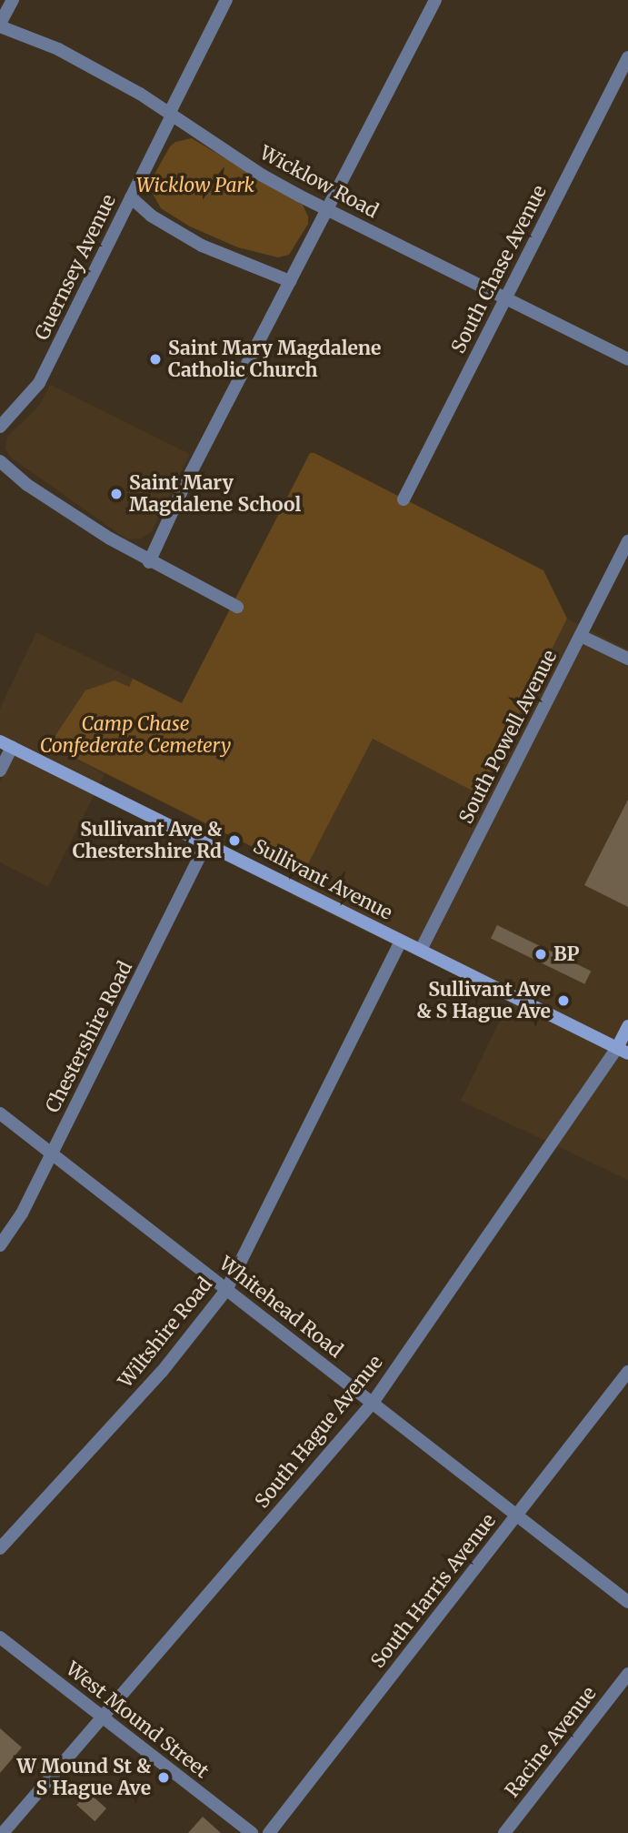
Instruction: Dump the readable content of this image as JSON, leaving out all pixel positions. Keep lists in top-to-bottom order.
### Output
{
  "streets": {
    "main road": ["Sullivant Avenue", "South Hague Avenue"],
    "street": [
      "Wicklow Road",
      "Guernsey Avenue",
      "South Chase Avenue",
      "South Powell Avenue",
      "Chestershire Road",
      "Whitehead Road",
      "Wiltshire Road",
      "South Harris Avenue",
      "West Mound Street",
      "Racine Avenue"
    ]
  },
  "crossings": [
    ["Wicklow Road", "Guernsey Avenue"],
    ["Wicklow Road", "South Chase Avenue"],
    ["South Powell Avenue", "Sullivant Avenue"],
    ["Sullivant Avenue", "Chestershire Road"],
    ["Sullivant Avenue", "Wiltshire Road"],
    ["Sullivant Avenue", "South Hague Avenue"],
    ["Chestershire Road", "Whitehead Road"],
    ["Whitehead Road", "Wiltshire Road"],
    ["Whitehead Road", "South Hague Avenue"],
    ["Whitehead Road", "South Harris Avenue"],
    ["South Hague Avenue", "West Mound Street"]
  ],
  "parks": ["Wicklow Park", "Camp Chase Confederate Cemetery"],
  "places": [
    "Saint Mary Magdalene Catholic Church",
    "Saint Mary Magdalene School",
    "Sullivant Ave & Chestershire Rd",
    "BP",
    "Sullivant Ave & S Hague Ave",
    "W Mound St & S Hague Ave"
  ]
}
